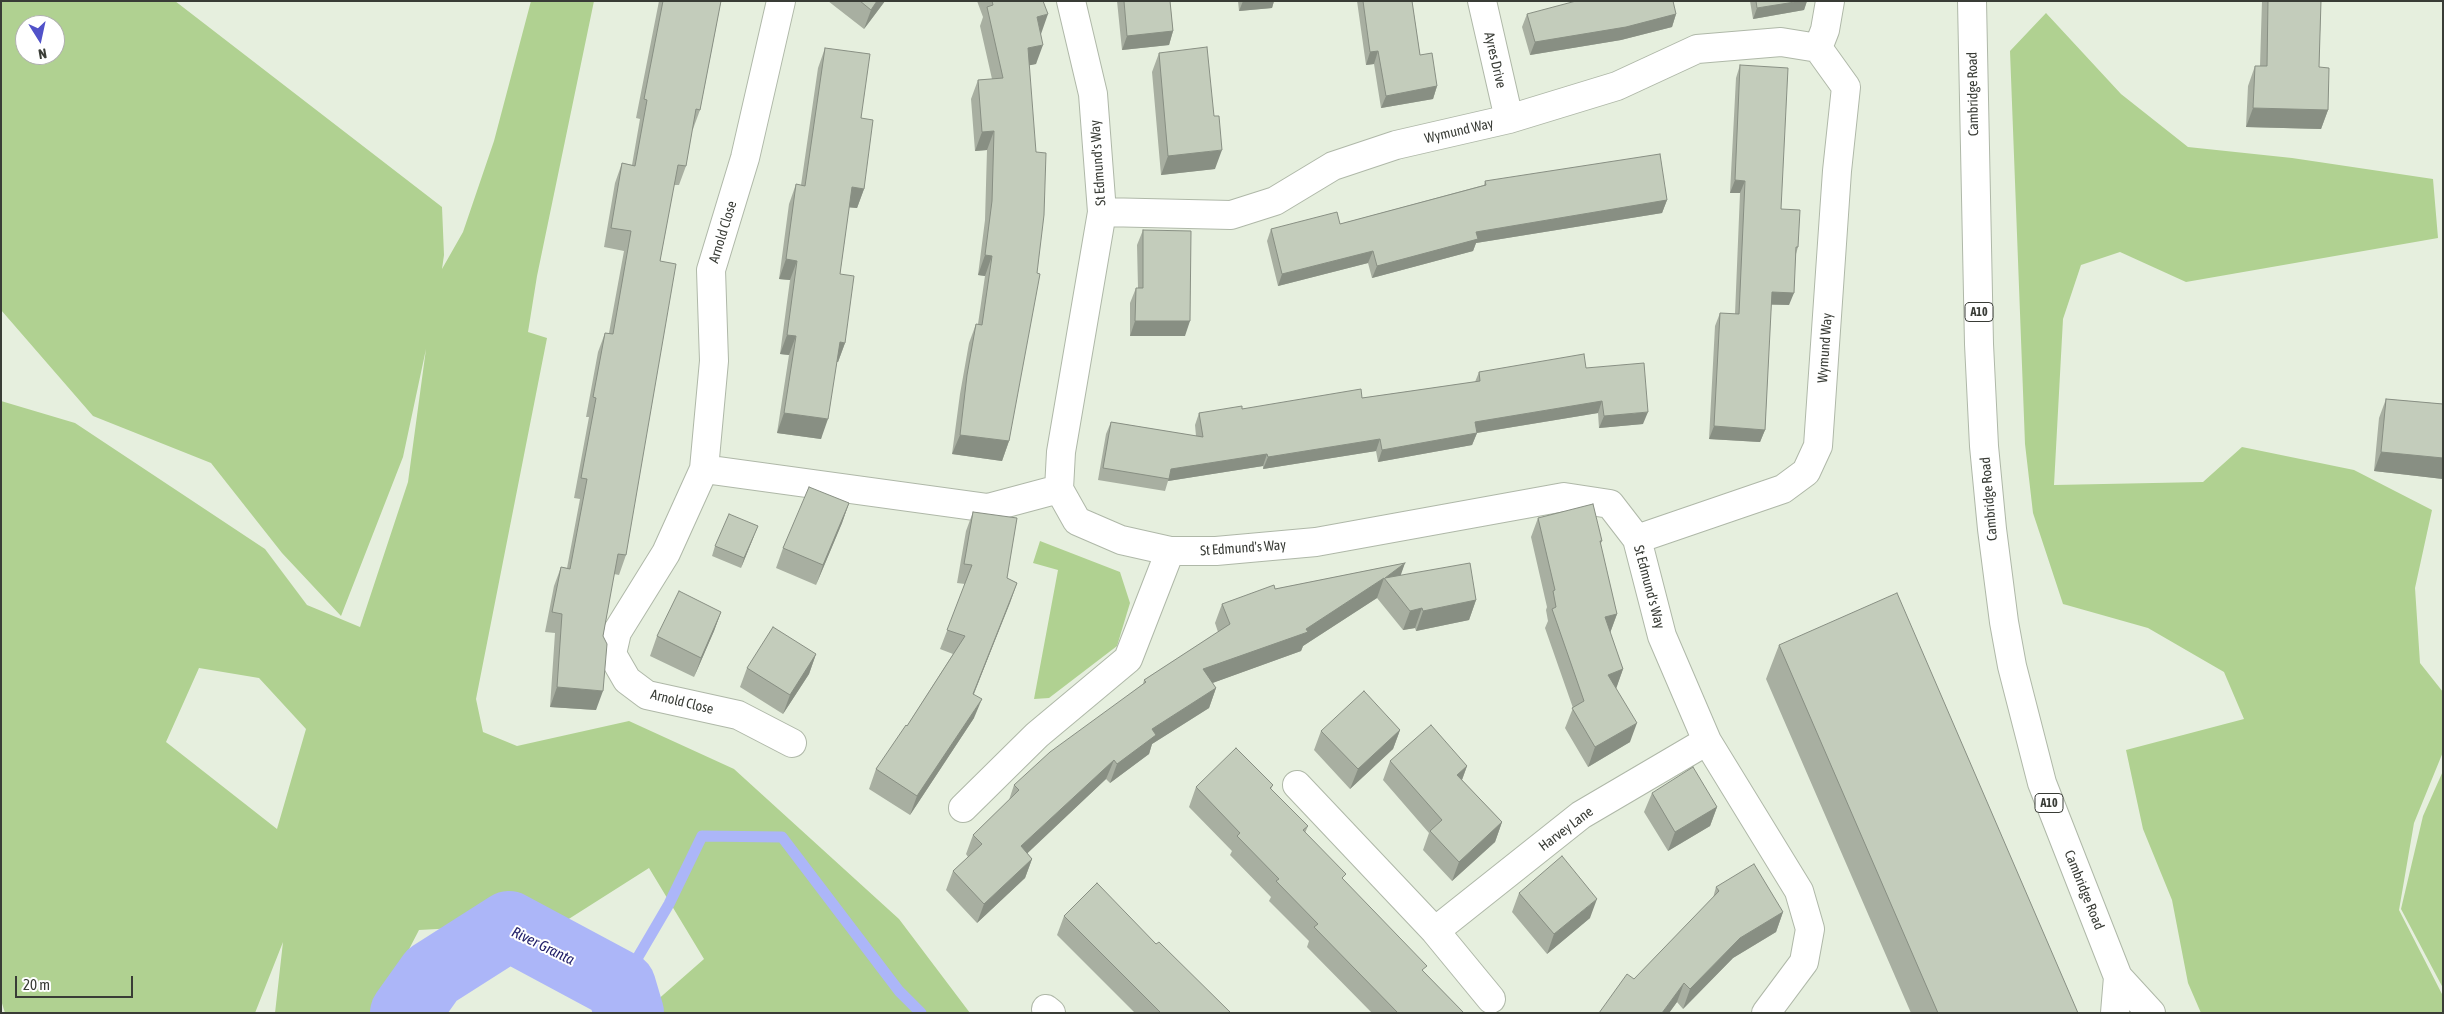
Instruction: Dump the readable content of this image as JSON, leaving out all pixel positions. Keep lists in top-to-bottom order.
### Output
{
  "streets": {
    "main road": [
      "Ayres Drive",
      "Cambridge Road",
      "Wymund Way",
      "St Edmund's Way",
      "Arnold Close",
      "A10",
      "Harvey Lane"
    ]
  },
  "crossings": [
    ["Ayres Drive", "Wymund Way"],
    ["Wymund Way", "St Edmund's Way"],
    ["St Edmund's Way", "Harvey Lane"]
  ],
  "water": ["River Granta"],
  "scale_bar": "20 m",
  "north": "bottom"
}
